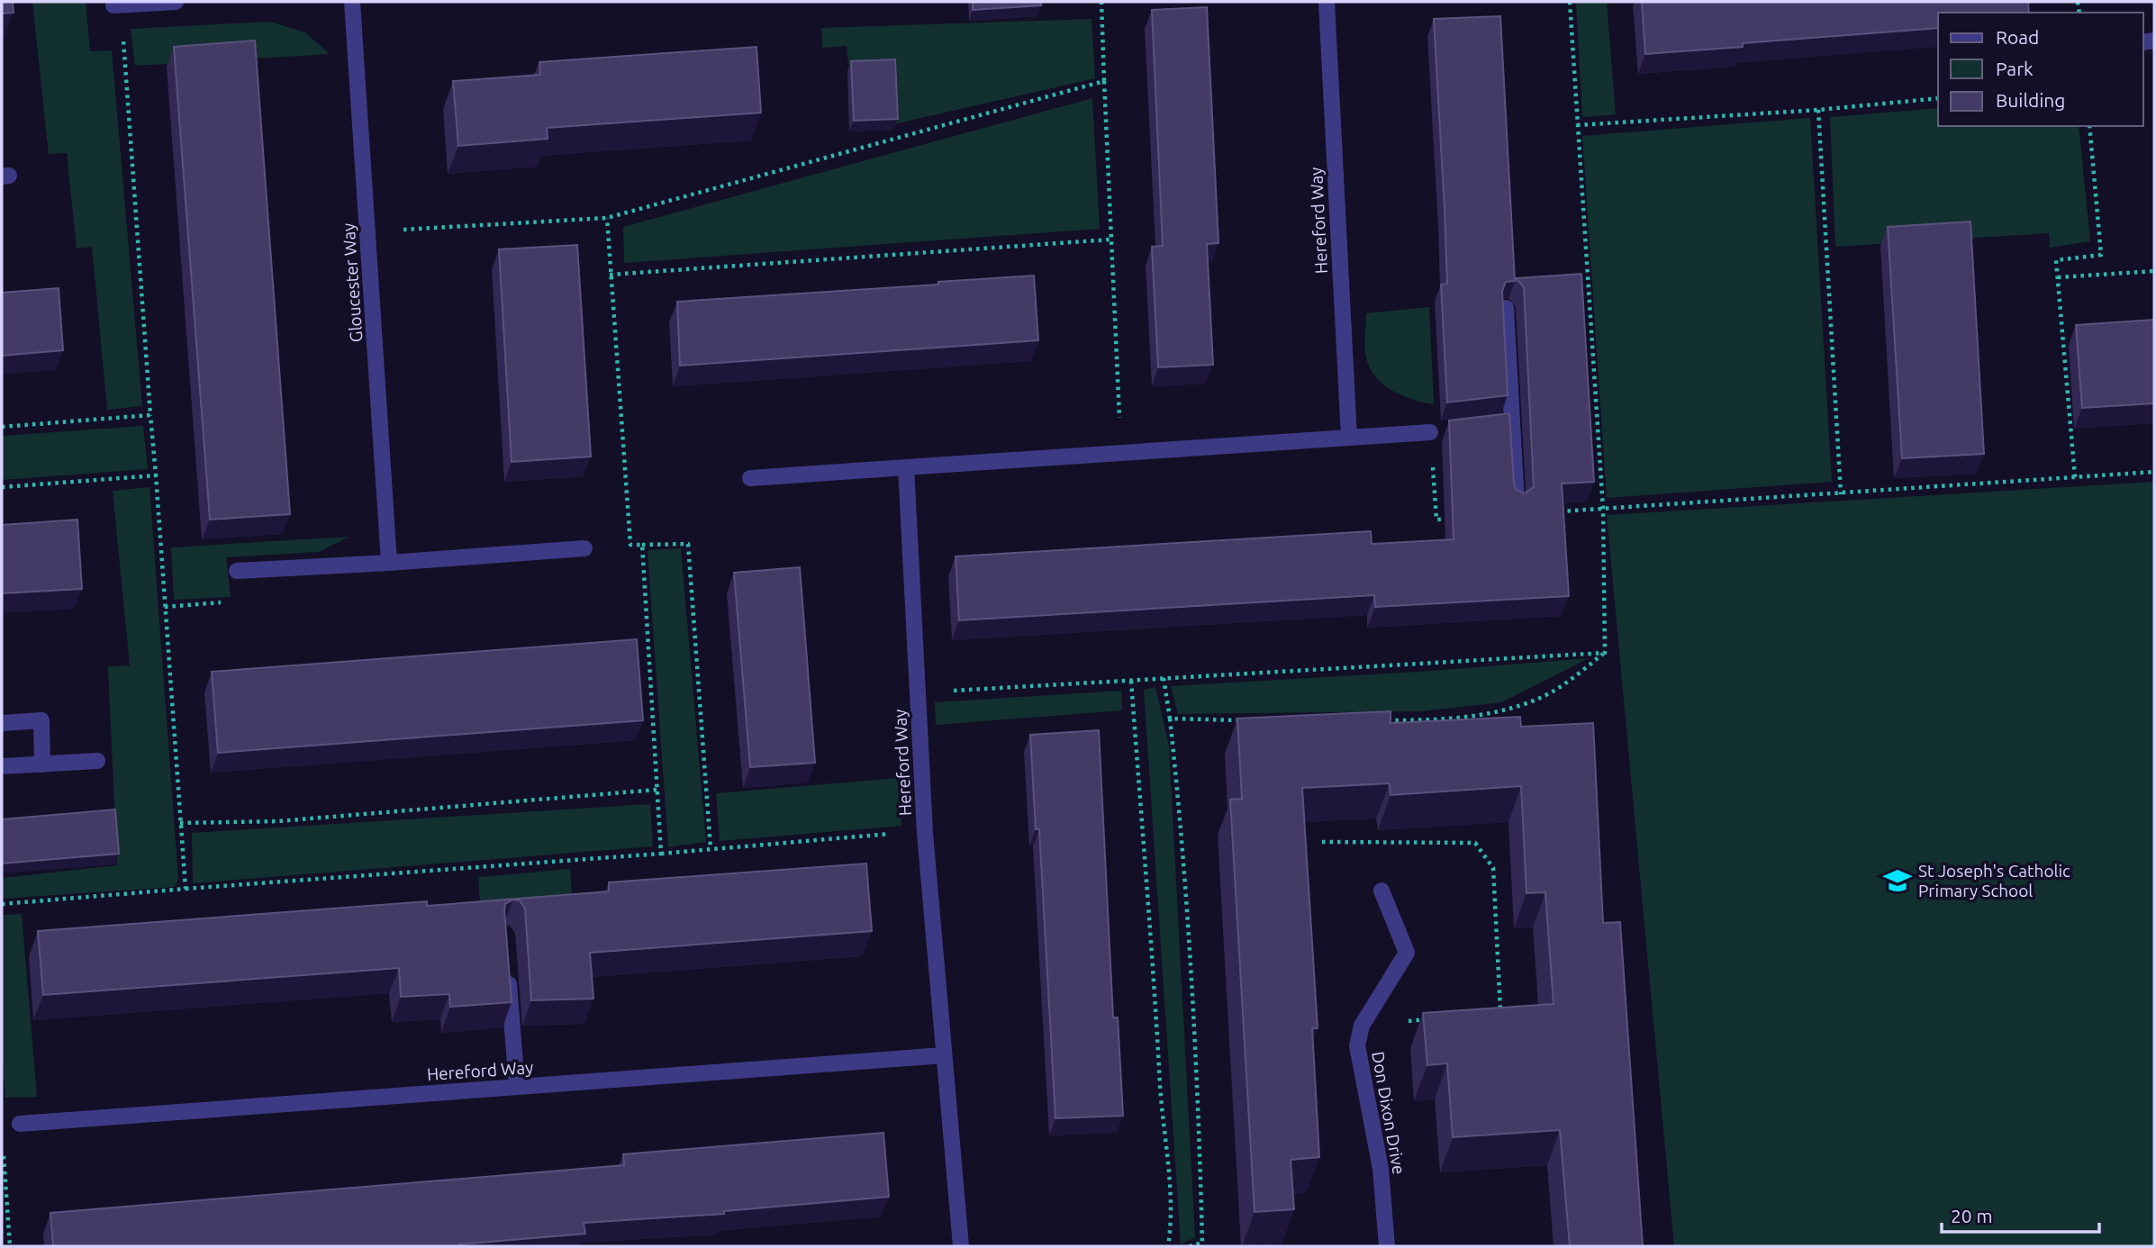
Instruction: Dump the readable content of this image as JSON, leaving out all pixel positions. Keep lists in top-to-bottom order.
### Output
{
  "streets": {
    "street": ["Hereford Way", "Gloucester Way", "Don Dixon Drive"]
  },
  "places": {
    "school or university": ["St Joseph's Catholic Primary School"]
  },
  "legend": ["Road", "Park", "Building"],
  "scale_bar": "20 m"
}
